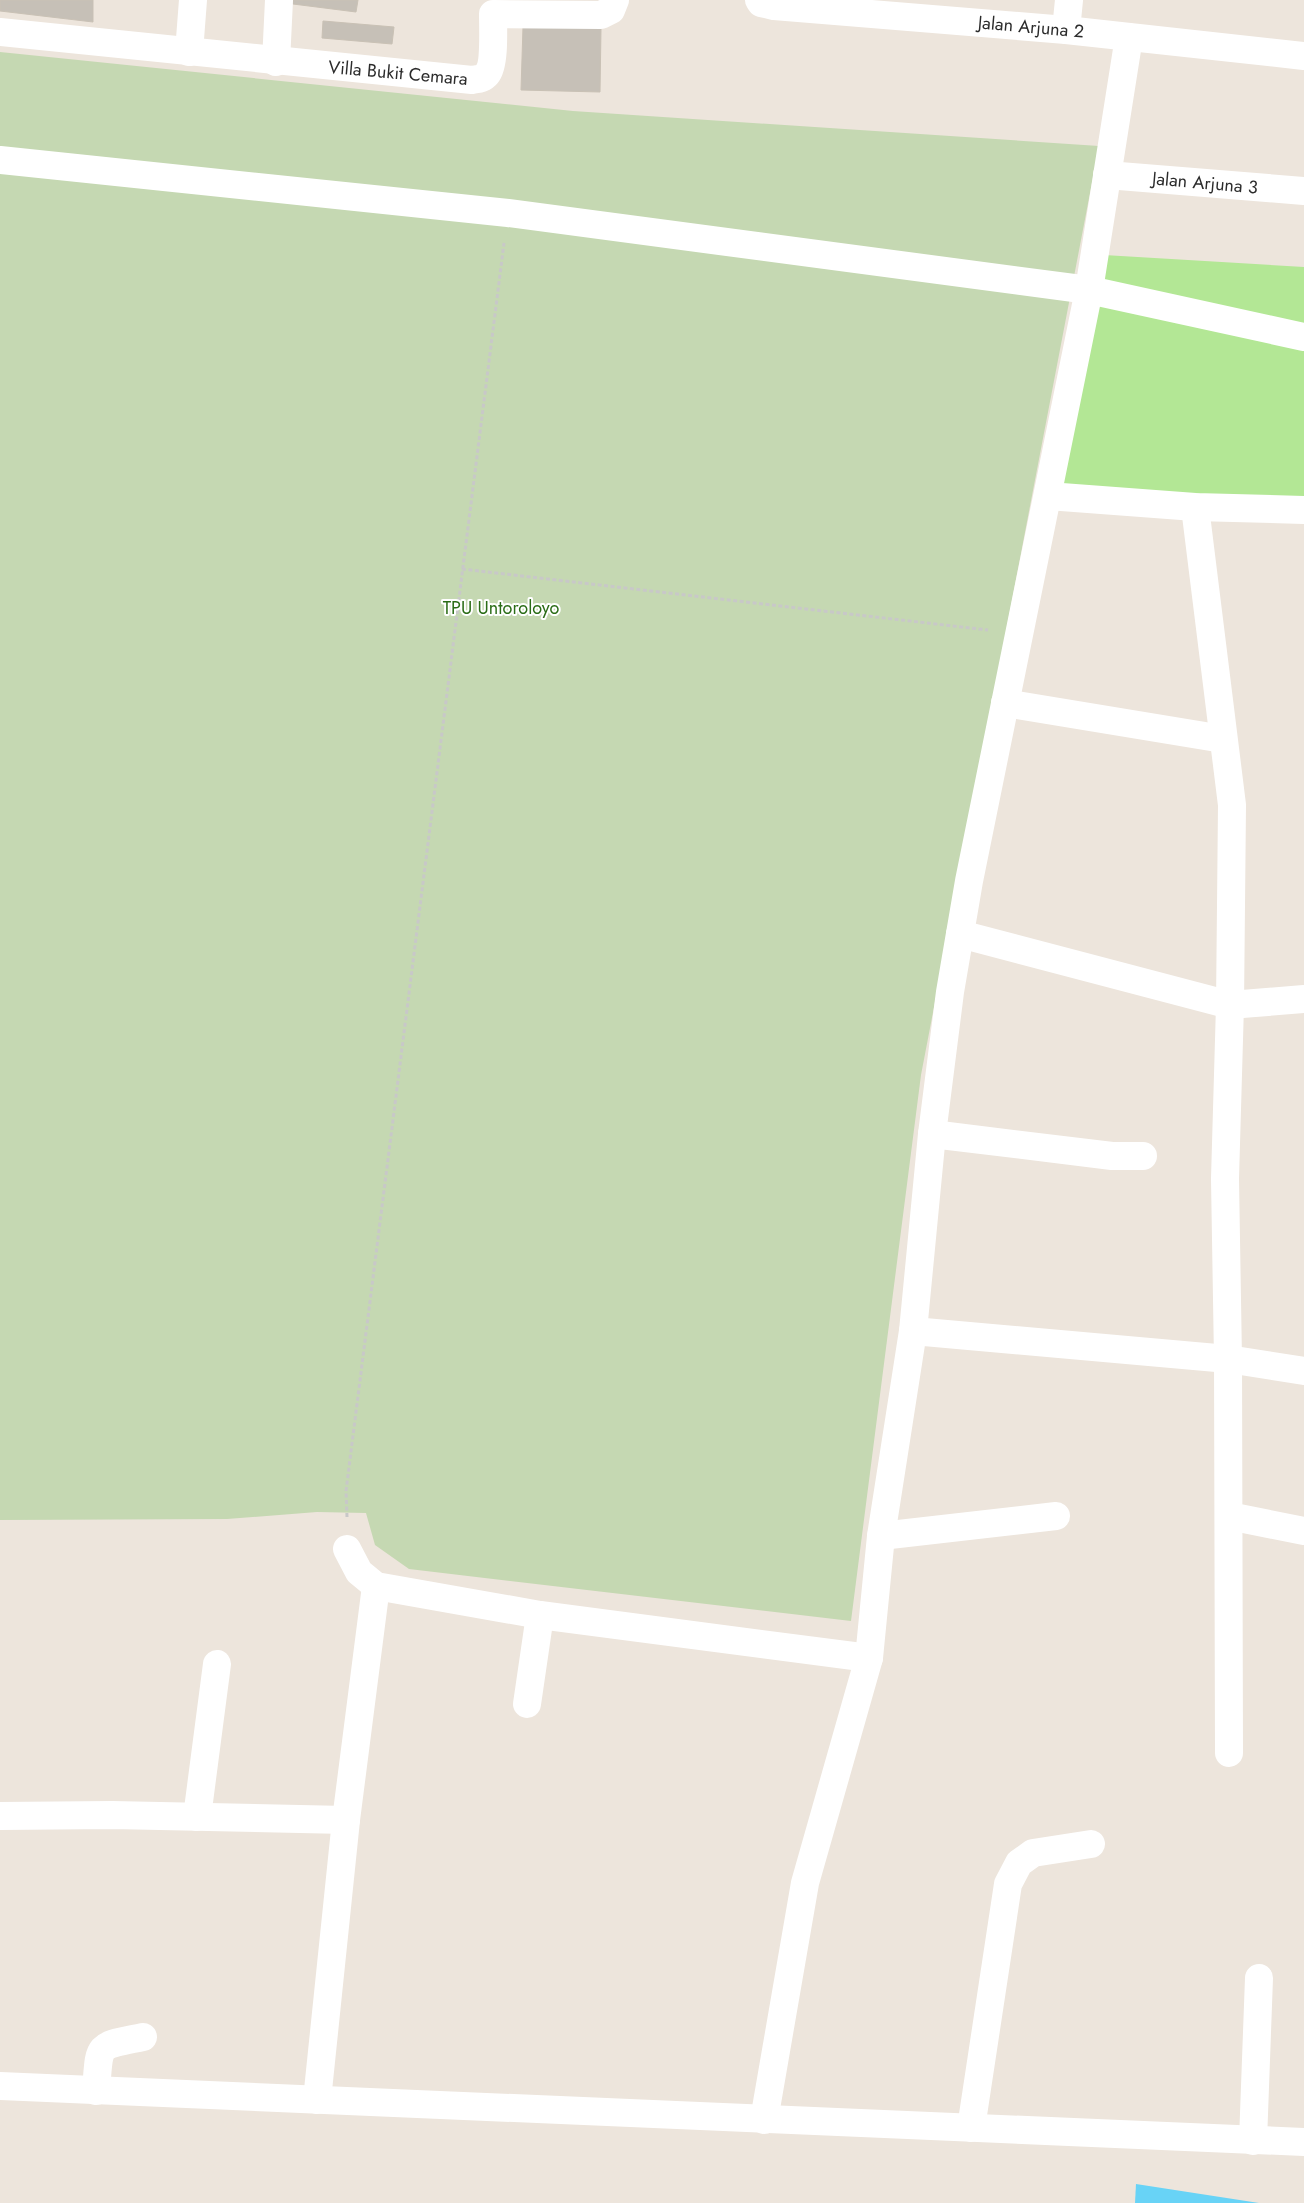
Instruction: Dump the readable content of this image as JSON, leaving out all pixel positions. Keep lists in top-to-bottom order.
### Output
{
  "streets": {
    "street": ["Jalan Arjuna 2", "Villa Bukit Cemara", "Jalan Arjuna 3"]
  },
  "parks": ["TPU Untoroloyo"]
}
